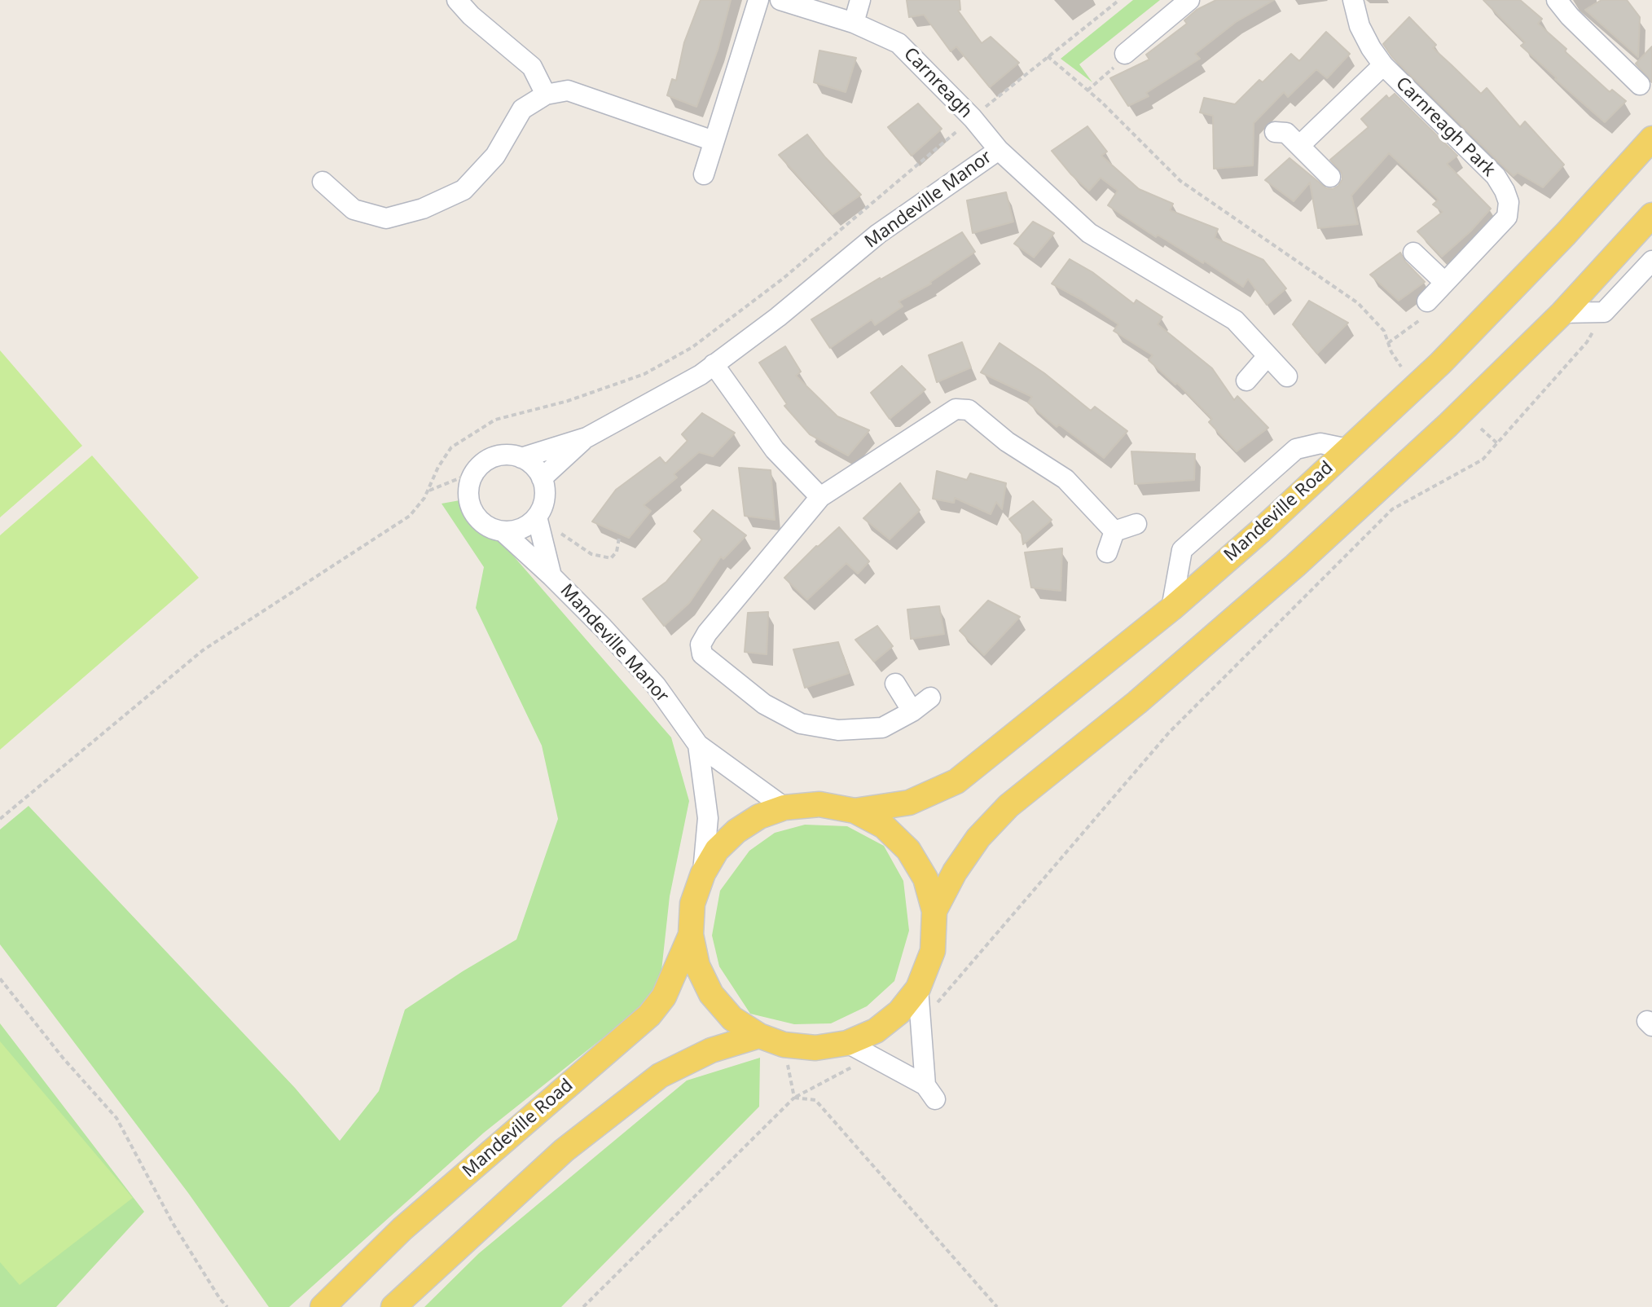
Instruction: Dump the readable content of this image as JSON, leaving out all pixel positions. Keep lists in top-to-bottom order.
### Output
{
  "streets": {
    "main road": ["Mandeville Road"],
    "street": ["Carnreagh", "Carnreagh Park", "Mandeville Manor"]
  },
  "crossings": [
    ["Carnreagh", "Mandeville Manor"]
  ]
}
